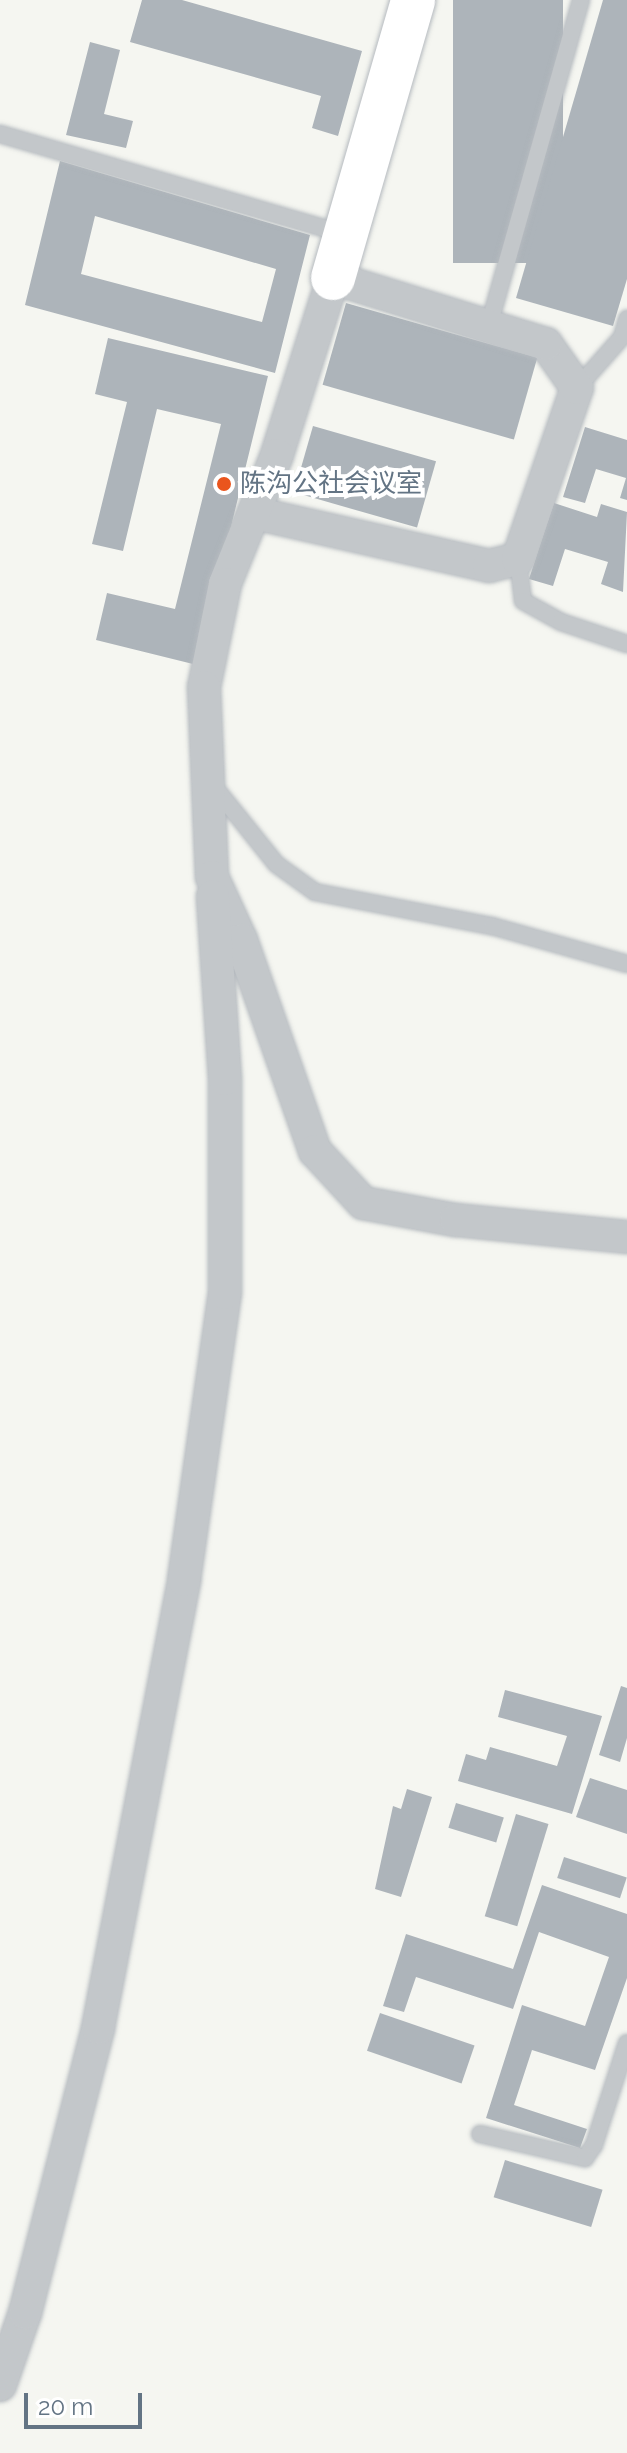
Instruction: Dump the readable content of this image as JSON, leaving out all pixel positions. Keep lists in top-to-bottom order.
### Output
{
  "places": ["陈沟公社会议室"],
  "scale_bar": "20 m"
}
